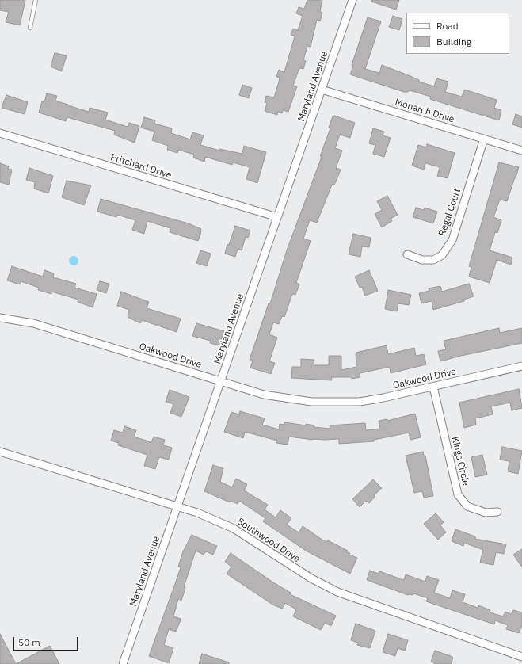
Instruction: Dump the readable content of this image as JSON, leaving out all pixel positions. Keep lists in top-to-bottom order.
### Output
{
  "streets": {
    "street": [
      "Maryland Avenue",
      "Monarch Drive",
      "Pritchard Drive",
      "Regal Court",
      "Oakwood Drive",
      "Kings Circle",
      "Southwood Drive"
    ]
  },
  "crossings": [
    ["Maryland Avenue", "Monarch Drive"],
    ["Maryland Avenue", "Pritchard Drive"],
    ["Maryland Avenue", "Oakwood Drive"],
    ["Maryland Avenue", "Southwood Drive"],
    ["Monarch Drive", "Regal Court"],
    ["Oakwood Drive", "Kings Circle"]
  ],
  "legend": ["Road", "Building"],
  "scale_bar": "50 m"
}
